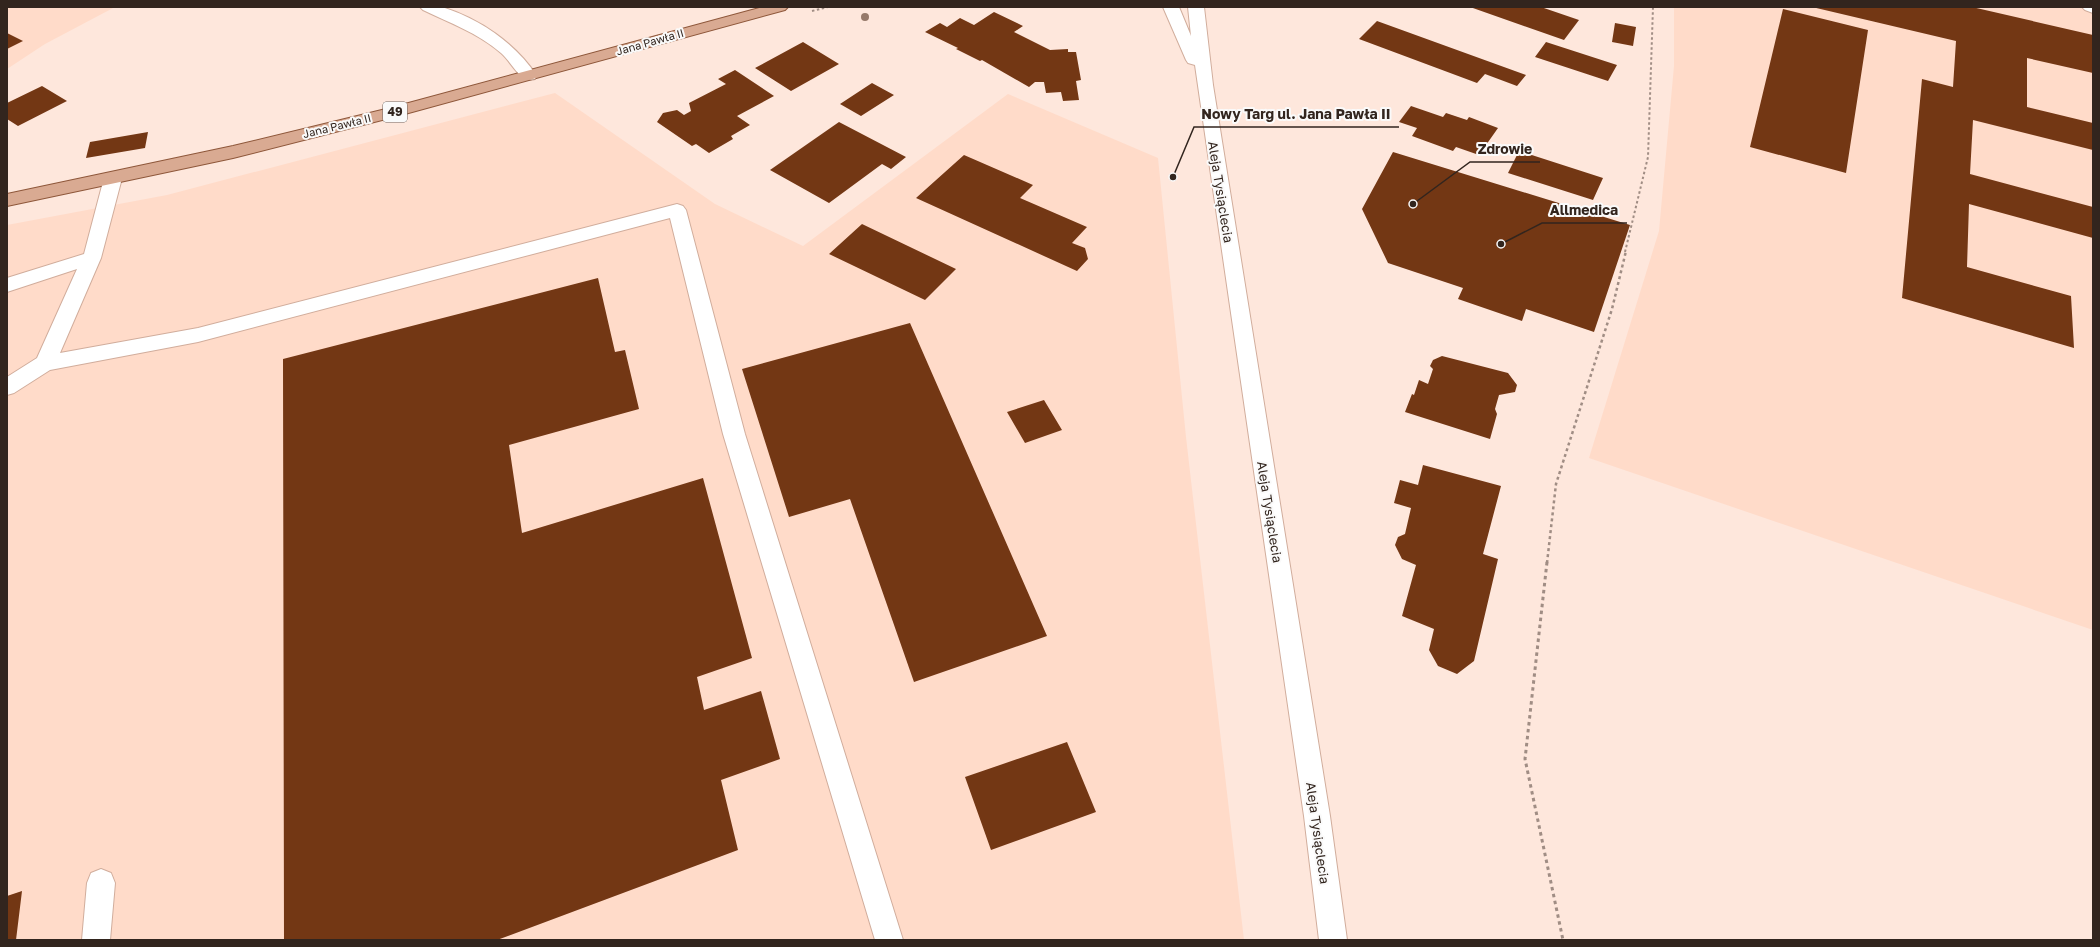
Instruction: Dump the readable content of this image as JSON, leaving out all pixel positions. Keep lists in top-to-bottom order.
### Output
{
  "streets": {
    "main road": ["Jana Pawła II", "49"],
    "street": ["Aleja Tysiąclecia"]
  },
  "places": ["Nowy Targ ul. Jana Pawła II", "Zdrowie", "Allmedica"]
}
